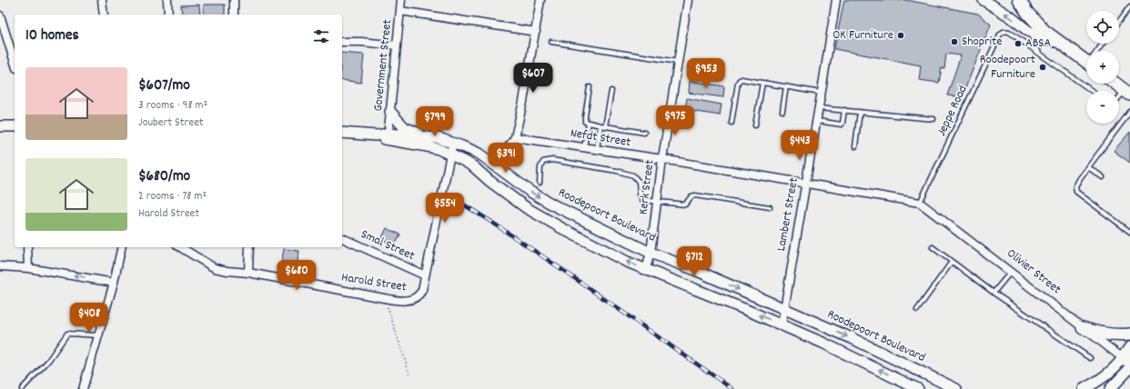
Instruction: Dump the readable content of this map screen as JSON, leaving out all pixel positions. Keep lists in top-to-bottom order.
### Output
{
  "streets": {
    "street": [
      "Government Street",
      "Nefdt Street",
      "Kerk Street",
      "Lambert Street",
      "Roodepoort Boulevard",
      "Smal Street",
      "Olivier Street",
      "Harold Street"
    ],
    "lane": ["Jeppe Road"]
  },
  "crossings": [
    ["Government Street", "Roodepoort Boulevard"],
    ["Jeppe Road", "Nefdt Street"],
    ["Jeppe Road", "Olivier Street"],
    ["Nefdt Street", "Kerk Street"],
    ["Nefdt Street", "Lambert Street"],
    ["Nefdt Street", "Olivier Street"],
    ["Kerk Street", "Roodepoort Boulevard"],
    ["Lambert Street", "Roodepoort Boulevard"],
    ["Smal Street", "Harold Street"]
  ],
  "places": [
    "OK Furniture",
    "Shoprite",
    "ABSA",
    "Roodepoort Furniture"
  ],
  "page": {
    "map_buttons": ["+", "−"],
    "heading": "10 homes",
    "price": [
      "$953",
      "$607",
      "$975",
      "$799",
      "$443",
      "$391",
      "$554",
      "$712",
      "$680",
      "$408"
    ],
    "list": [
      {
        "name": "$607/mo",
        "note": "3 rooms · 98 m² · Joubert Street"
      },
      {
        "name": "$680/mo",
        "note": "2 rooms · 78 m² · Harold Street"
      }
    ]
  }
}
